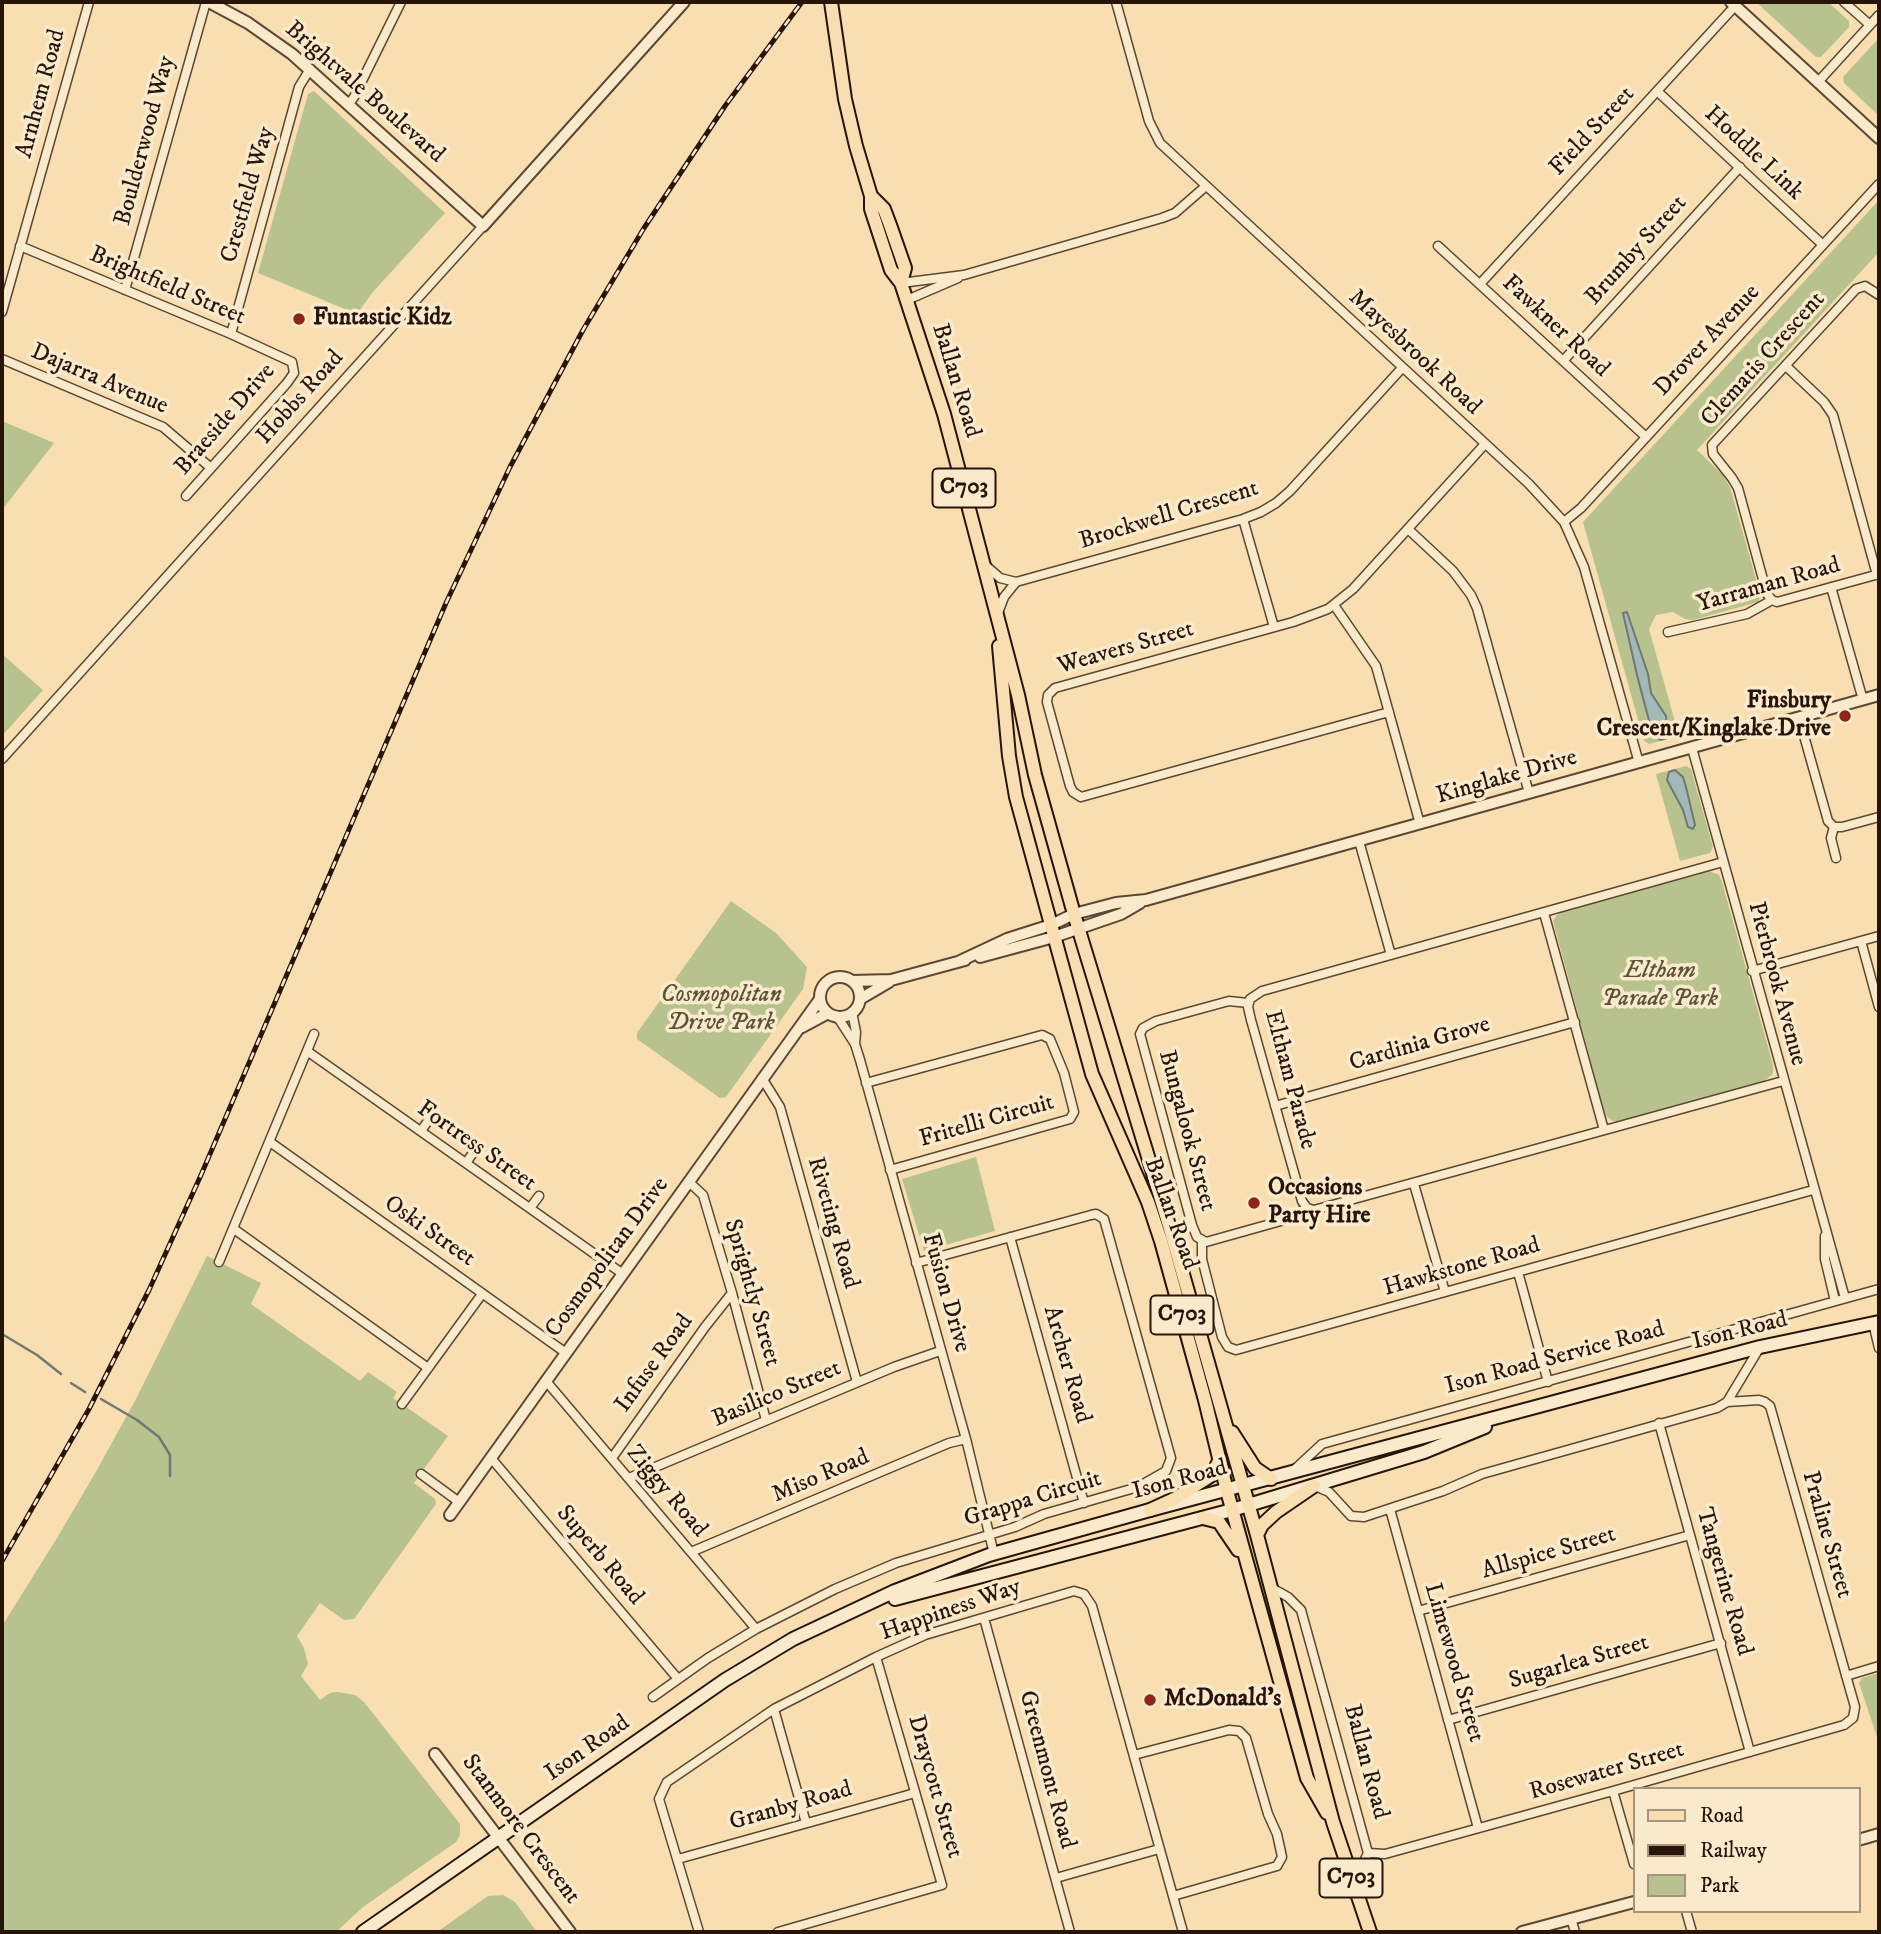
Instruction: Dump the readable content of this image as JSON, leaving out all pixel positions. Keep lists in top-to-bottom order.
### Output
{
  "streets": {
    "main road": ["Ballan Road", "C703", "Ison Road"],
    "street": [
      "Brightvale Boulevard",
      "Arnhem Road",
      "Field Street",
      "Boulderwood Way",
      "Hoddle Link",
      "Crestfield Way",
      "Brumby Street",
      "Brightfield Street",
      "Fawkner Road",
      "Drover Avenue",
      "Mayesbrook Road",
      "Clematis Crescent",
      "Dajarra Avenue",
      "Hobbs Road",
      "Braeside Drive",
      "Brockwell Crescent",
      "Yarraman Road",
      "Weavers Street",
      "Kinglake Drive",
      "Pierbrook Avenue",
      "Cardinia Grove",
      "Eltham Parade",
      "Fritelli Circuit",
      "Bungalook Street",
      "Fortress Street",
      "Riveting Road",
      "Oski Street",
      "Cosmopolitan Drive",
      "Hawkstone Road",
      "Sprightly Street",
      "Fusion Drive",
      "Ison Road Service Road",
      "Infuse Road",
      "Archer Road",
      "Basilico Street",
      "Miso Road",
      "Ziggy Road",
      "Grappa Circuit",
      "Praline Street",
      "Allspice Street",
      "Superb Road",
      "Tangerine Road",
      "Happiness Way",
      "Limewood Street",
      "Sugarlea Street",
      "Greenmont Road",
      "Rosewater Street",
      "Draycott Street",
      "Granby Road",
      "Stanmore Crescent"
    ]
  },
  "crossings": [
    ["Brightvale Boulevard", "Boulderwood Way"],
    ["Brightvale Boulevard", "Crestfield Way"],
    ["Brightvale Boulevard", "Hobbs Road"],
    ["Arnhem Road", "Brightfield Street"],
    ["Field Street", "Hoddle Link"],
    ["Field Street", "Fawkner Road"],
    ["Boulderwood Way", "Brightfield Street"],
    ["Hoddle Link", "Brumby Street"],
    ["Hoddle Link", "Drover Avenue"],
    ["Crestfield Way", "Brightfield Street"],
    ["Brumby Street", "Fawkner Road"],
    ["Brightfield Street", "Braeside Drive"],
    ["Fawkner Road", "Drover Avenue"],
    ["Drover Avenue", "Mayesbrook Road"],
    ["Mayesbrook Road", "Brockwell Crescent"],
    ["Mayesbrook Road", "Weavers Street"],
    ["Mayesbrook Road", "Kinglake Drive"],
    ["Clematis Crescent", "Yarraman Road"],
    ["Dajarra Avenue", "Braeside Drive"],
    ["Ballan Road", "Kinglake Drive"],
    ["Ballan Road", "Ison Road"],
    ["Ballan Road", "Rosewater Street"],
    ["Kinglake Drive", "Pierbrook Avenue"],
    ["Pierbrook Avenue", "Eltham Parade"],
    ["Pierbrook Avenue", "Hawkstone Road"],
    ["Pierbrook Avenue", "Ison Road Service Road"],
    ["Cardinia Grove", "Eltham Parade"],
    ["Eltham Parade", "Bungalook Street"],
    ["Fritelli Circuit", "Fusion Drive"],
    ["Bungalook Street", "Hawkstone Road"],
    ["Fortress Street", "Cosmopolitan Drive"],
    ["Riveting Road", "Cosmopolitan Drive"],
    ["Riveting Road", "Basilico Street"],
    ["Oski Street", "Cosmopolitan Drive"],
    ["Cosmopolitan Drive", "Sprightly Street"],
    ["Cosmopolitan Drive", "Fusion Drive"],
    ["Cosmopolitan Drive", "Ziggy Road"],
    ["Cosmopolitan Drive", "Superb Road"],
    ["Sprightly Street", "Infuse Road"],
    ["Sprightly Street", "Basilico Street"],
    ["Fusion Drive", "Ison Road"],
    ["Fusion Drive", "Basilico Street"],
    ["Fusion Drive", "Miso Road"],
    ["Fusion Drive", "Grappa Circuit"],
    ["Ison Road", "Ison Road Service Road"],
    ["Ison Road", "Stanmore Crescent"],
    ["Infuse Road", "Ziggy Road"],
    ["Archer Road", "Grappa Circuit"],
    ["Basilico Street", "Ziggy Road"],
    ["Miso Road", "Ziggy Road"],
    ["Ziggy Road", "Grappa Circuit"],
    ["Grappa Circuit", "Superb Road"],
    ["Praline Street", "Rosewater Street"],
    ["Allspice Street", "Tangerine Road"],
    ["Allspice Street", "Limewood Street"],
    ["Tangerine Road", "Sugarlea Street"],
    ["Tangerine Road", "Rosewater Street"],
    ["Happiness Way", "Greenmont Road"],
    ["Happiness Way", "Draycott Street"],
    ["Happiness Way", "Granby Road"],
    ["Limewood Street", "Sugarlea Street"],
    ["Limewood Street", "Rosewater Street"],
    ["Draycott Street", "Granby Road"]
  ],
  "parks": ["Eltham Parade Park", "Cosmopolitan Drive Park"],
  "places": [
    "Funtastic Kidz",
    "Finsbury Crescent/Kinglake Drive",
    "Occasions Party Hire",
    "McDonald's"
  ],
  "legend": ["Road", "Railway", "Park"]
}
